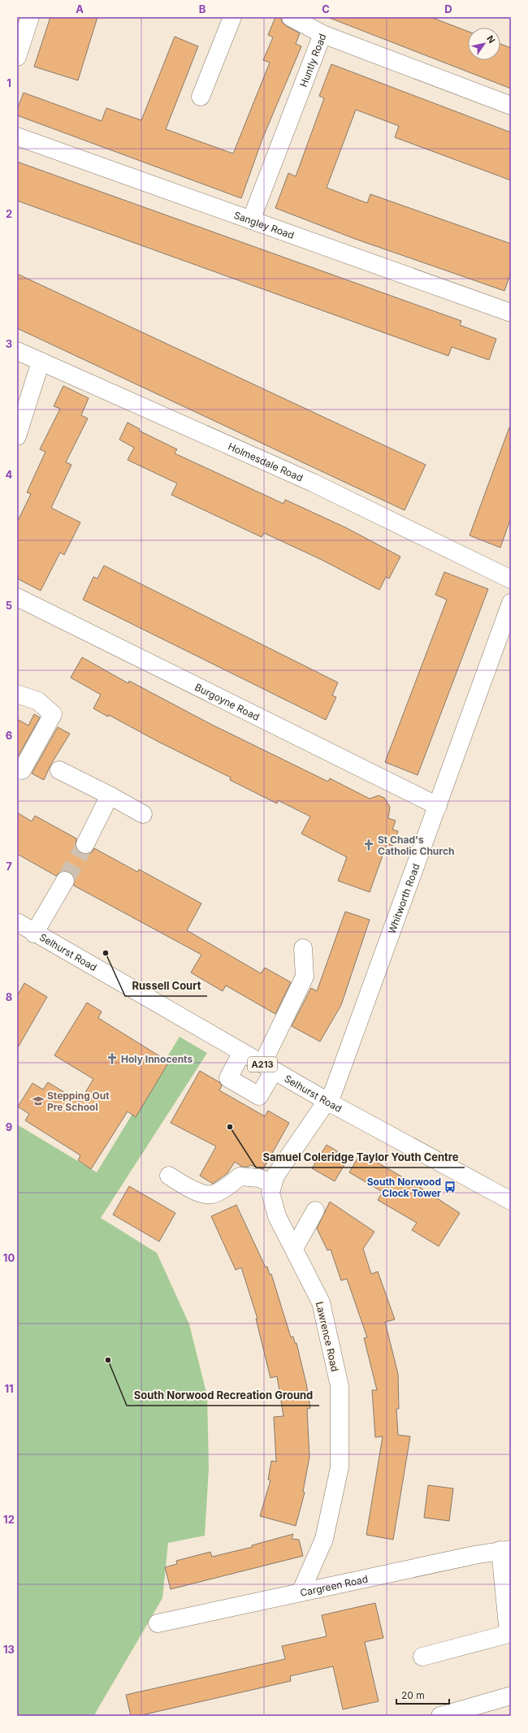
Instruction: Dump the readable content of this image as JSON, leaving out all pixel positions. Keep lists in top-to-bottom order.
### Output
{
  "streets": {
    "street": [
      "Huntly Road",
      "Sangley Road",
      "Holmesdale Road",
      "Burgoyne Road",
      "Whitworth Road",
      "Selhurst Road",
      "A213",
      "Lawrence Road",
      "Cargreen Road"
    ]
  },
  "crossings": [
    ["Huntly Road", "Sangley Road"],
    ["Burgoyne Road", "Whitworth Road"],
    ["Whitworth Road", "Selhurst Road"],
    ["Whitworth Road", "Lawrence Road"],
    ["Selhurst Road", "Lawrence Road"],
    ["Lawrence Road", "Cargreen Road"]
  ],
  "places": {
    "church": ["St Chad's Catholic Church", "Holy Innocents"],
    "other": ["Russell Court", "Samuel Coleridge Taylor Youth Centre", "South Norwood Recreation Ground"],
    "school or university": ["Stepping Out Pre School"],
    "bus stop": ["South Norwood Clock Tower"]
  },
  "scale_bar": "20 m",
  "north": "top right",
  "grid": {
    "columns": [
      "A",
      "B",
      "C",
      "D"
    ],
    "rows": [
      "1",
      "2",
      "3",
      "4",
      "5",
      "6",
      "7",
      "8",
      "9",
      "10",
      "11",
      "12",
      "13"
    ]
  }
}
